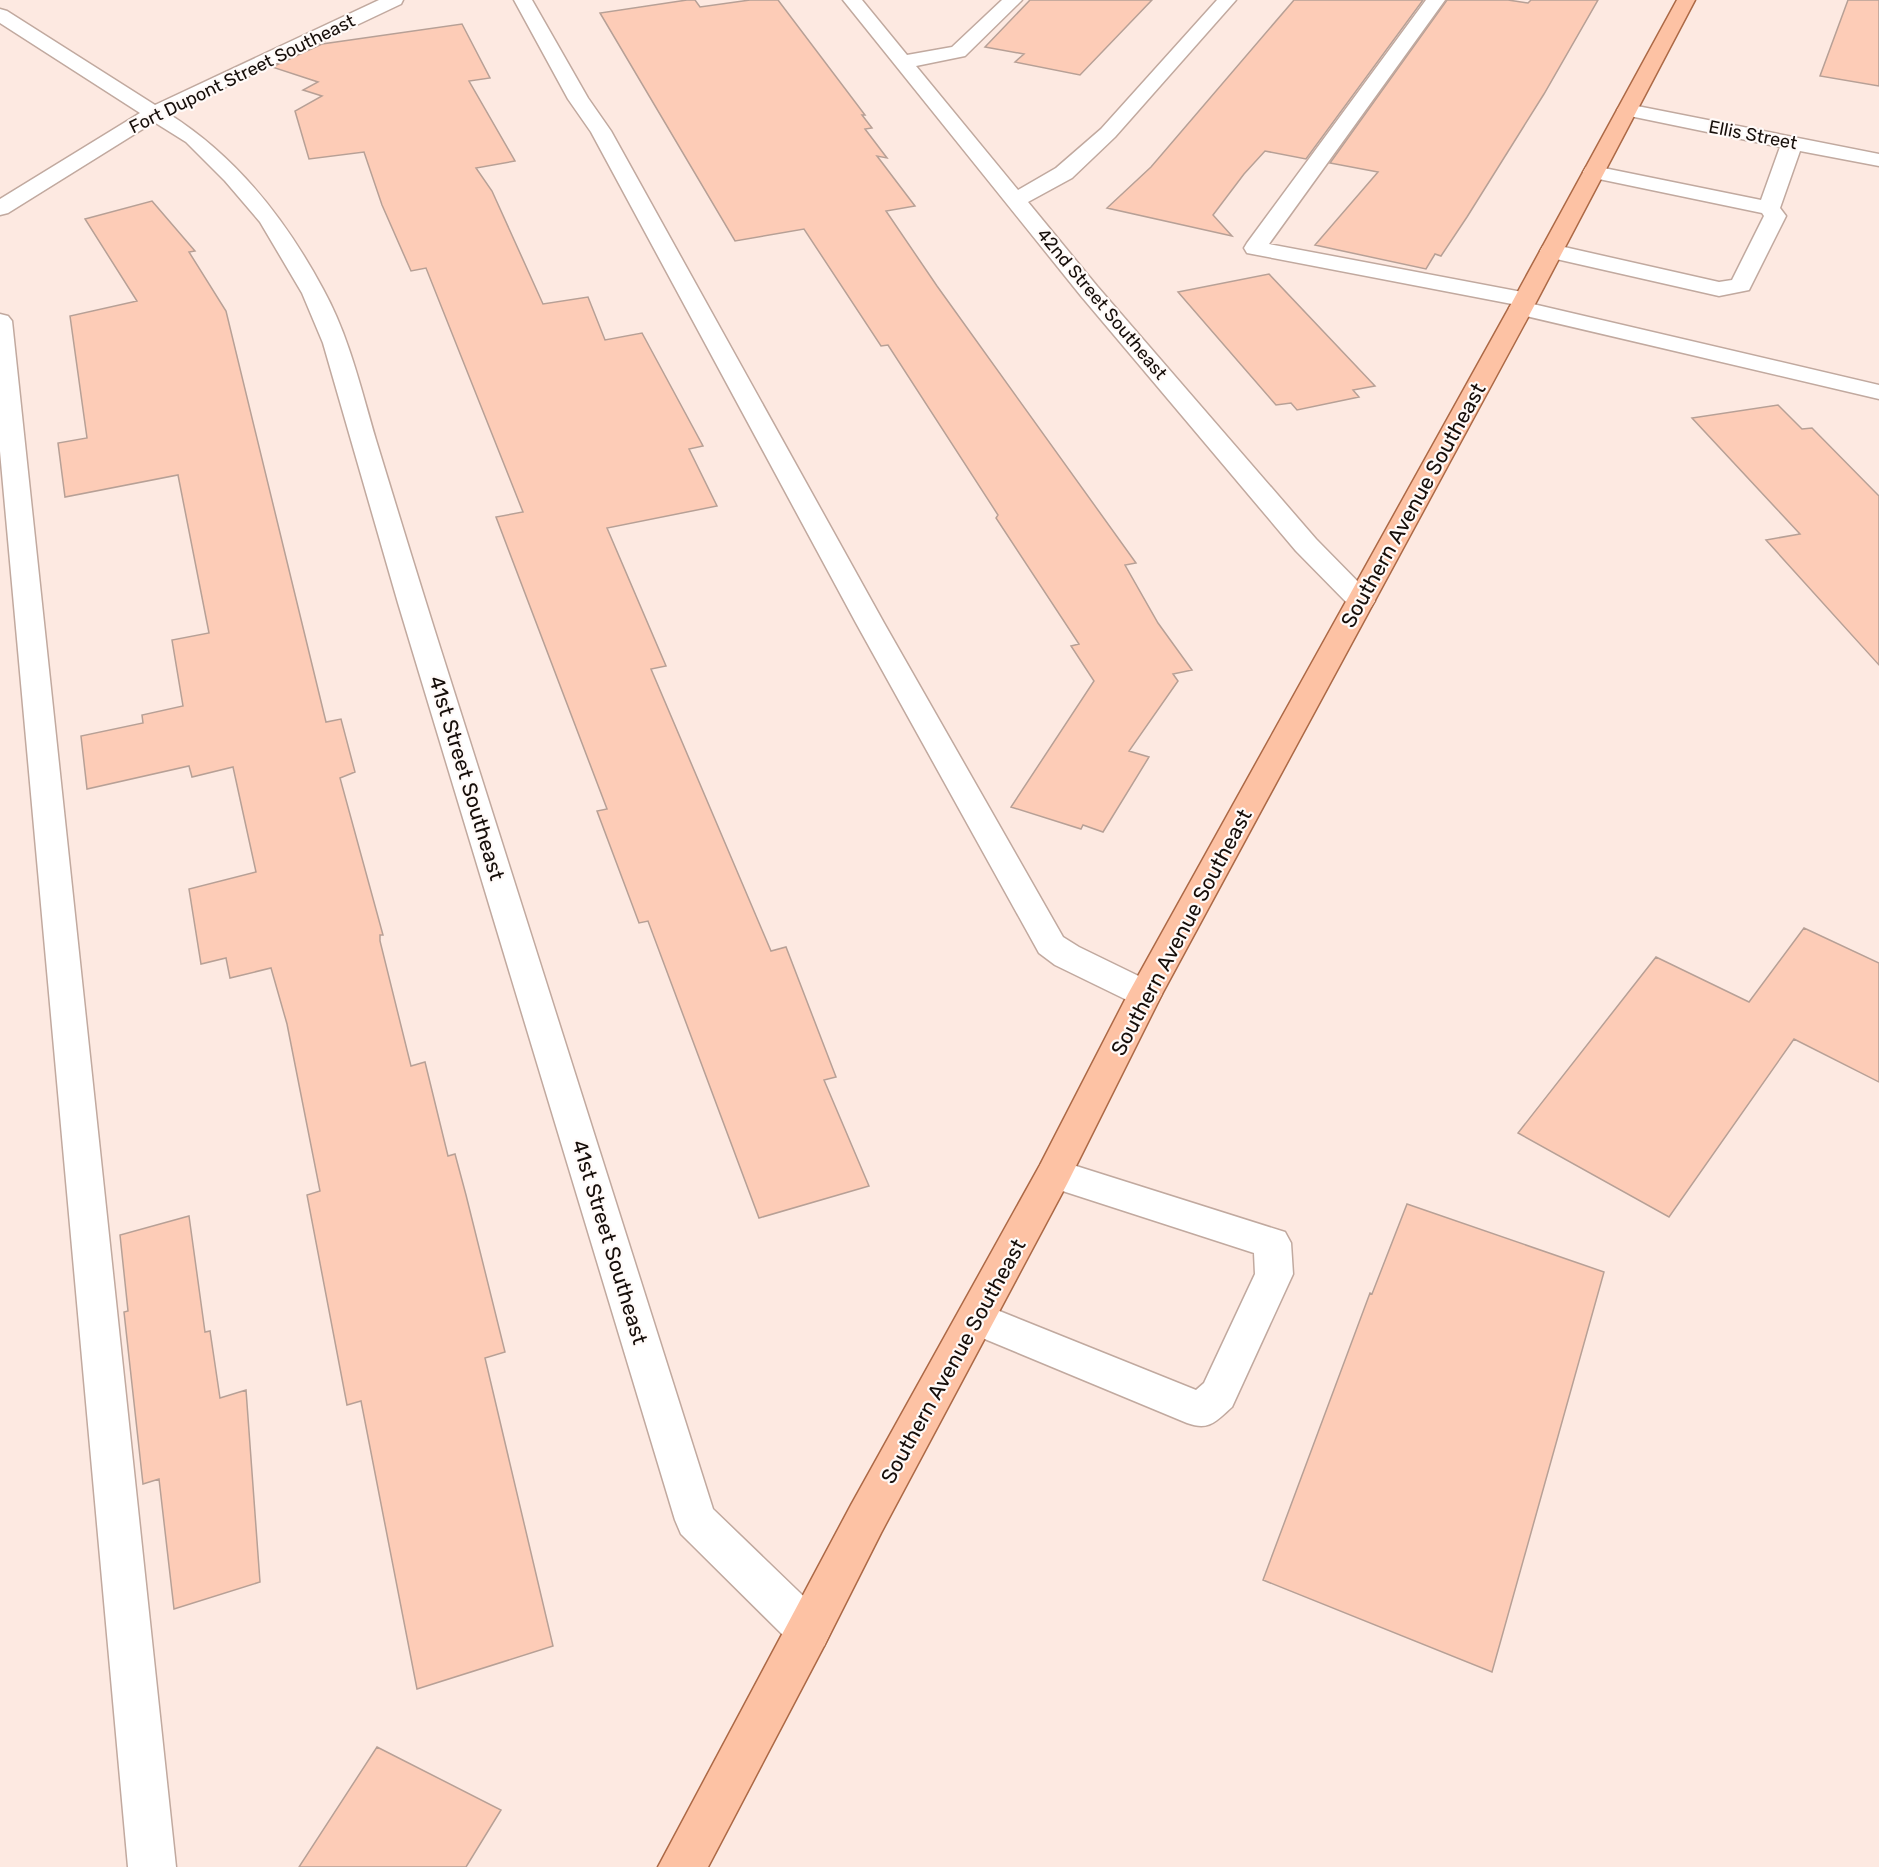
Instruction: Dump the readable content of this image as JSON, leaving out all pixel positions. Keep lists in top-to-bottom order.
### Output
{
  "streets": {
    "main road": ["Southern Avenue Southeast"],
    "street": [
      "Fort Dupont Street Southeast",
      "Ellis Street",
      "42nd Street Southeast",
      "41st Street Southeast"
    ]
  },
  "crossings": [
    ["Fort Dupont Street Southeast", "41st Street Southeast"],
    ["Ellis Street", "Southern Avenue Southeast"],
    ["42nd Street Southeast", "Southern Avenue Southeast"],
    ["Southern Avenue Southeast", "41st Street Southeast"]
  ]
}
